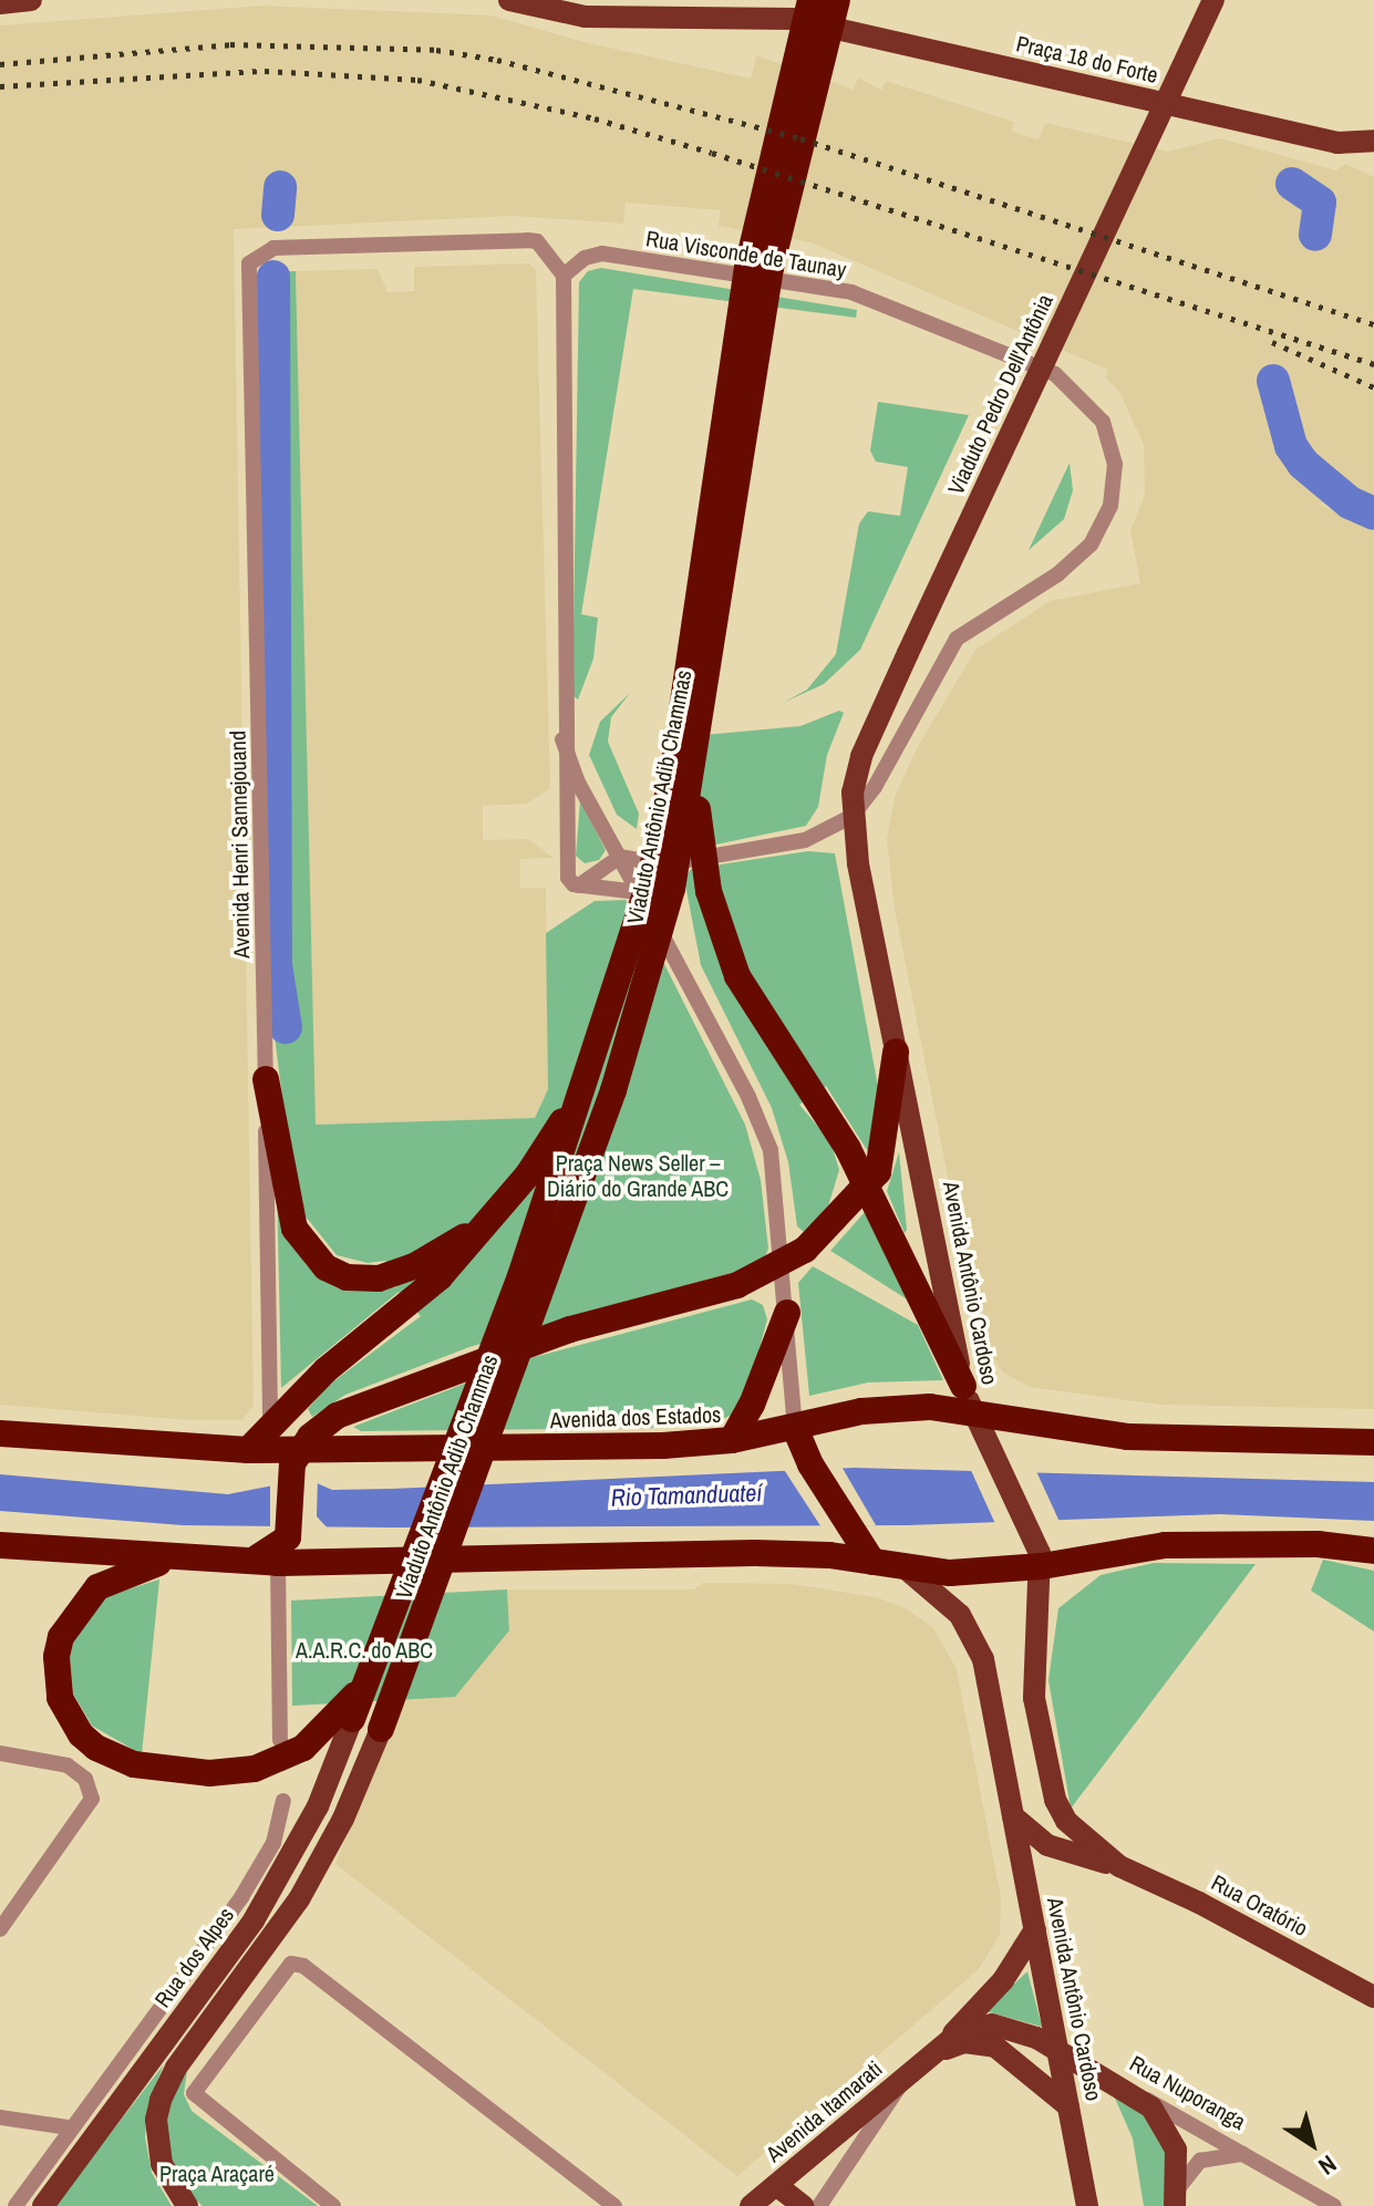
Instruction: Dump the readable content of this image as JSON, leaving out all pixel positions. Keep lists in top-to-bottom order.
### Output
{
  "streets": {
    "highway": ["Viaduto Antônio Adib Chammas", "Avenida dos Estados"],
    "main road": [
      "Praça 18 do Forte",
      "Viaduto Pedro Dell'Antônia",
      "Avenida Antônio Cardoso",
      "Rua Oratório",
      "Rua dos Alpes",
      "Rua Nuporanga",
      "Avenida Itamarati"
    ],
    "street": ["Rua Visconde de Taunay", "Avenida Henri Sannejouand"]
  },
  "crossings": [
    ["Praça 18 do Forte", "Viaduto Antônio Adib Chammas"],
    ["Rua Visconde de Taunay", "Viaduto Pedro Dell'Antônia"],
    ["Rua Visconde de Taunay", "Avenida Henri Sannejouand"],
    ["Rua Visconde de Taunay", "Avenida Antônio Cardoso"],
    ["Viaduto Pedro Dell'Antônia", "Avenida Antônio Cardoso"],
    ["Viaduto Antônio Adib Chammas", "Rua dos Alpes"],
    ["Avenida Henri Sannejouand", "Avenida dos Estados"],
    ["Avenida Antônio Cardoso", "Avenida dos Estados"],
    ["Avenida Antônio Cardoso", "Rua Oratório"],
    ["Avenida Antônio Cardoso", "Rua Nuporanga"],
    ["Avenida Antônio Cardoso", "Avenida Itamarati"],
    ["Rua Nuporanga", "Avenida Itamarati"]
  ],
  "water": ["Rio Tamanduateí"],
  "parks": ["Praça News Seller – Diário do Grande ABC", "A.A.R.C. do ABC", "Praça Araçaré"],
  "north": "bottom right"
}
